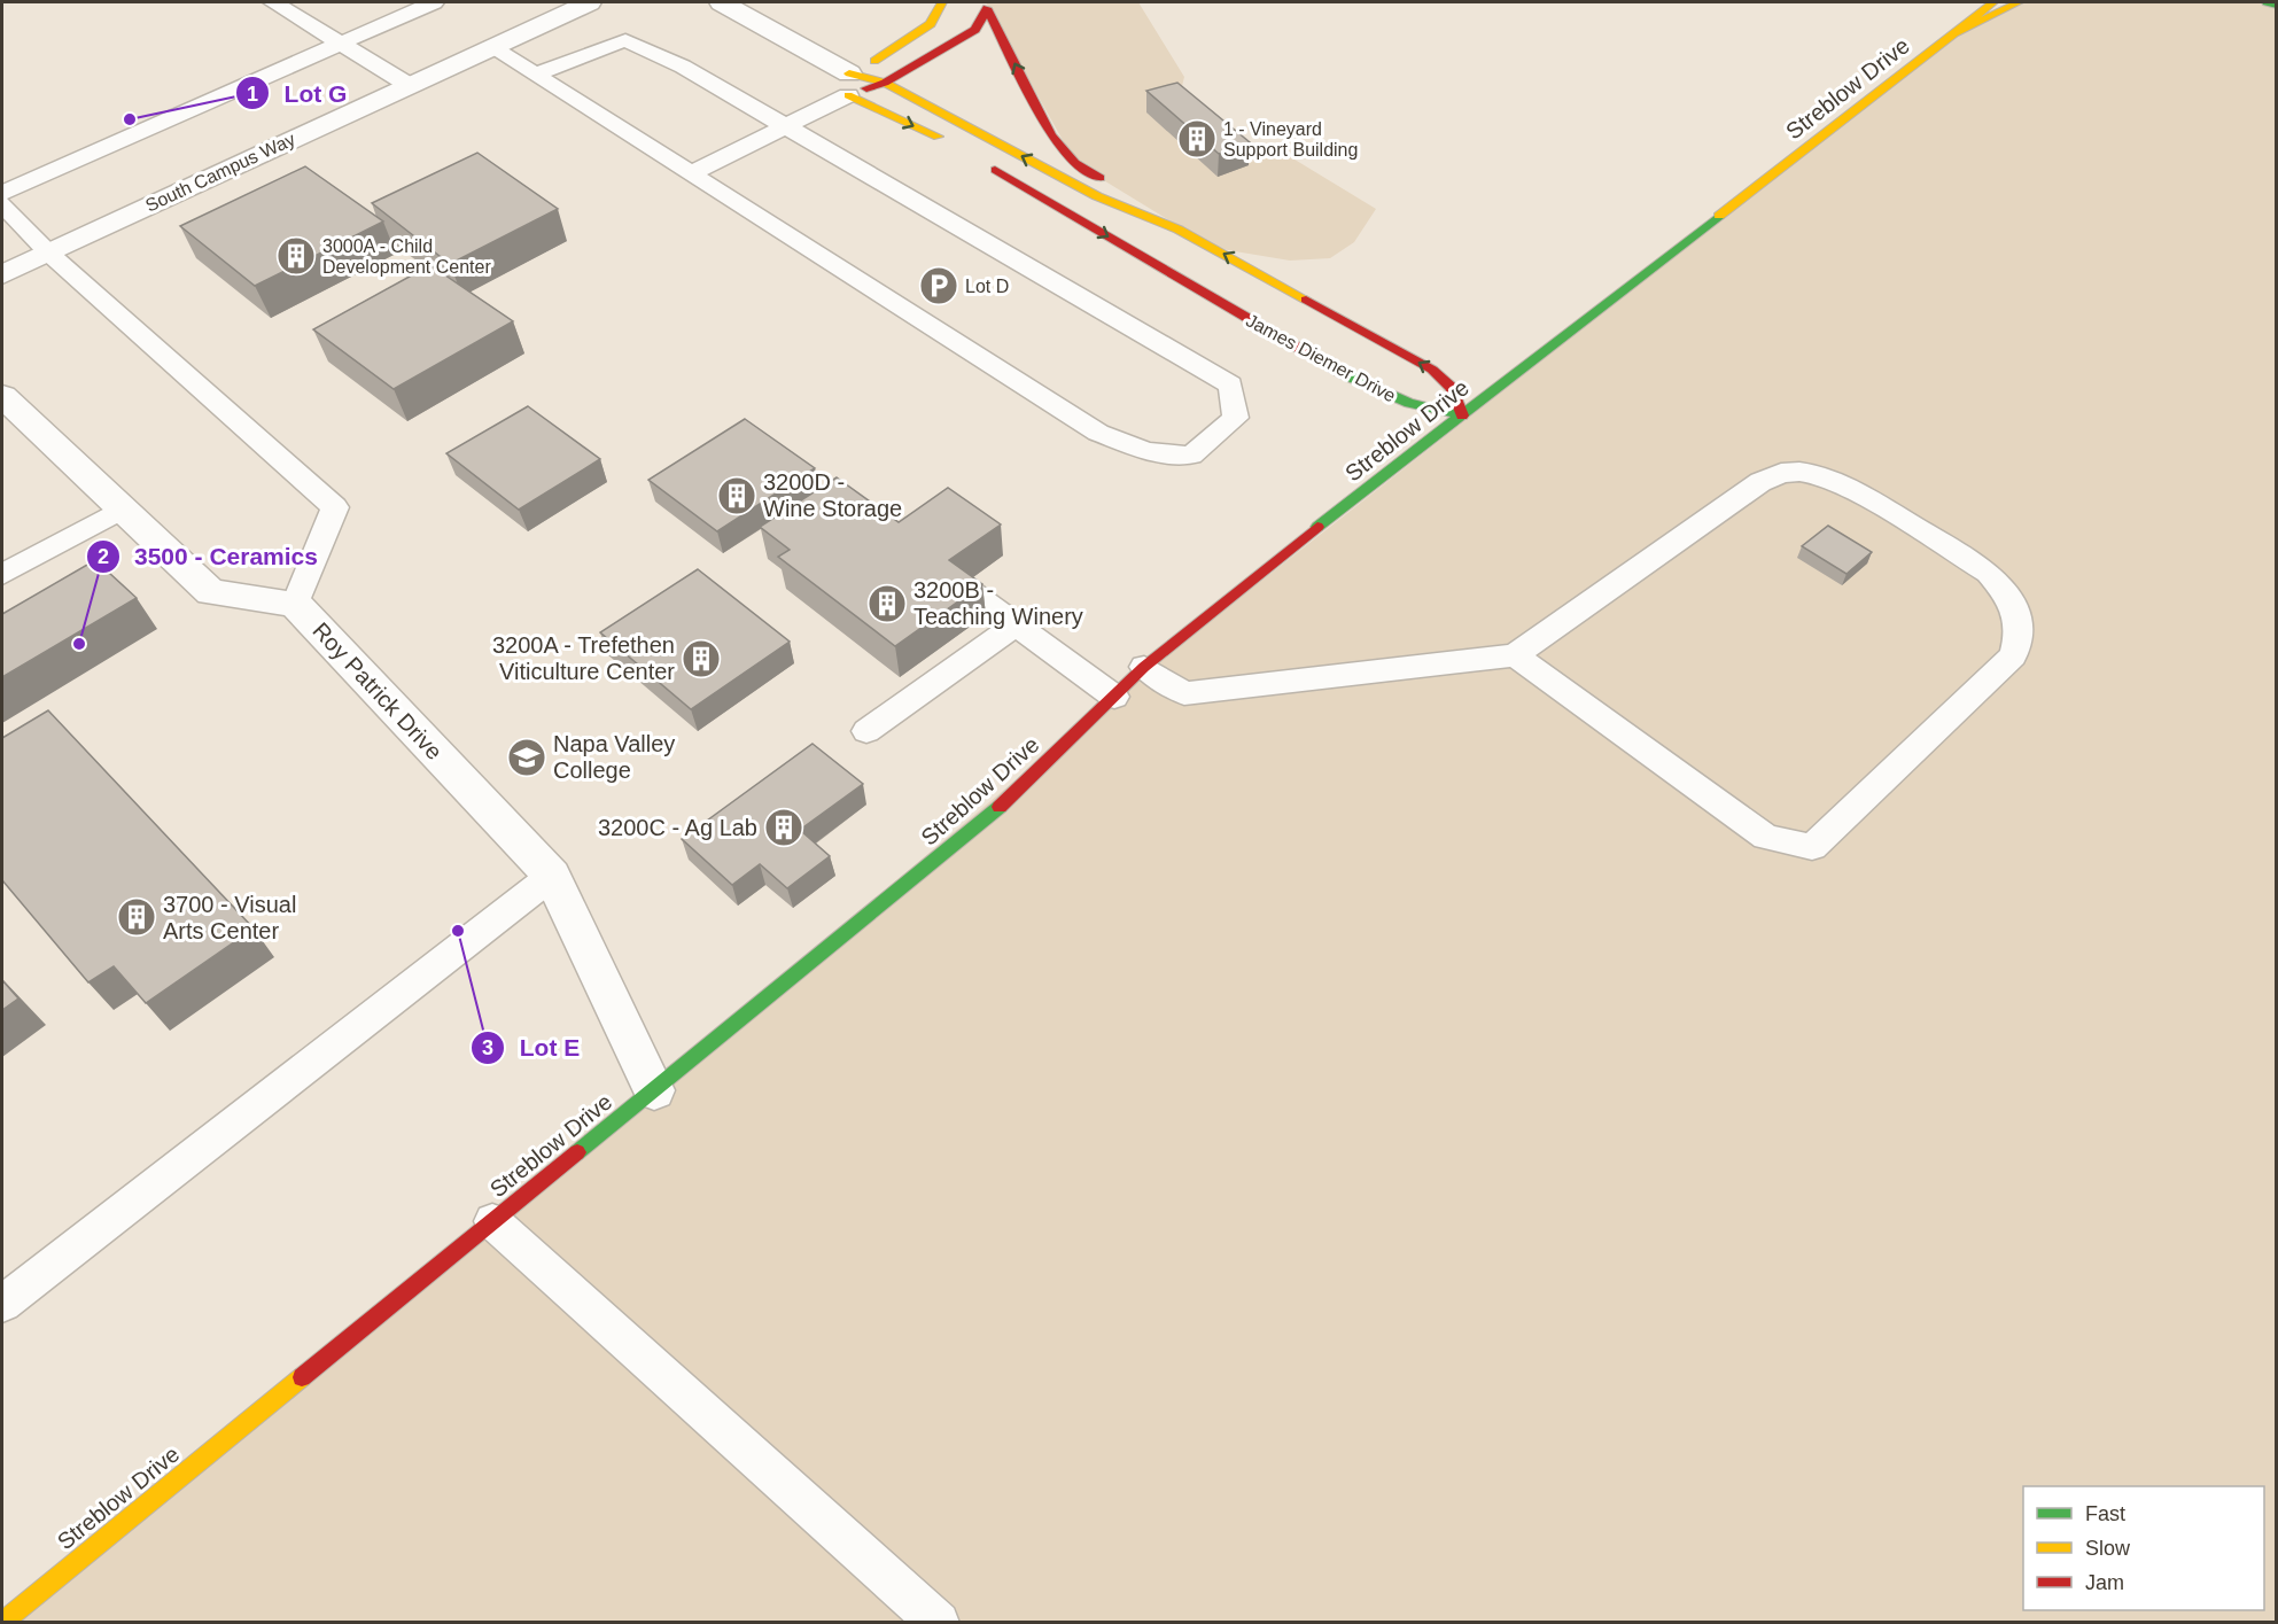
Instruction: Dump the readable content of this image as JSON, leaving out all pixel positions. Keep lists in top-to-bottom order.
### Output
{
  "streets": {
    "street": [
      "Streblow Drive",
      "South Campus Way",
      "James Diemer Drive",
      "Roy Patrick Drive"
    ]
  },
  "crossings": [
    ["Streblow Drive", "James Diemer Drive"],
    ["Streblow Drive", "Roy Patrick Drive"]
  ],
  "places": {
    "other": ["Lot G", "3500 - Ceramics", "Lot E"],
    "building": [
      "1 - Vineyard Support Building",
      "3000A - Child Development Center",
      "3200D - Wine Storage",
      "3200B - Teaching Winery",
      "3200A - Trefethen Viticulture Center",
      "3200C - Ag Lab",
      "3700 - Visual Arts Center"
    ],
    "parking": ["Lot D"],
    "school or university": ["Napa Valley College"]
  },
  "legend": ["Fast", "Slow", "Jam"]
}
